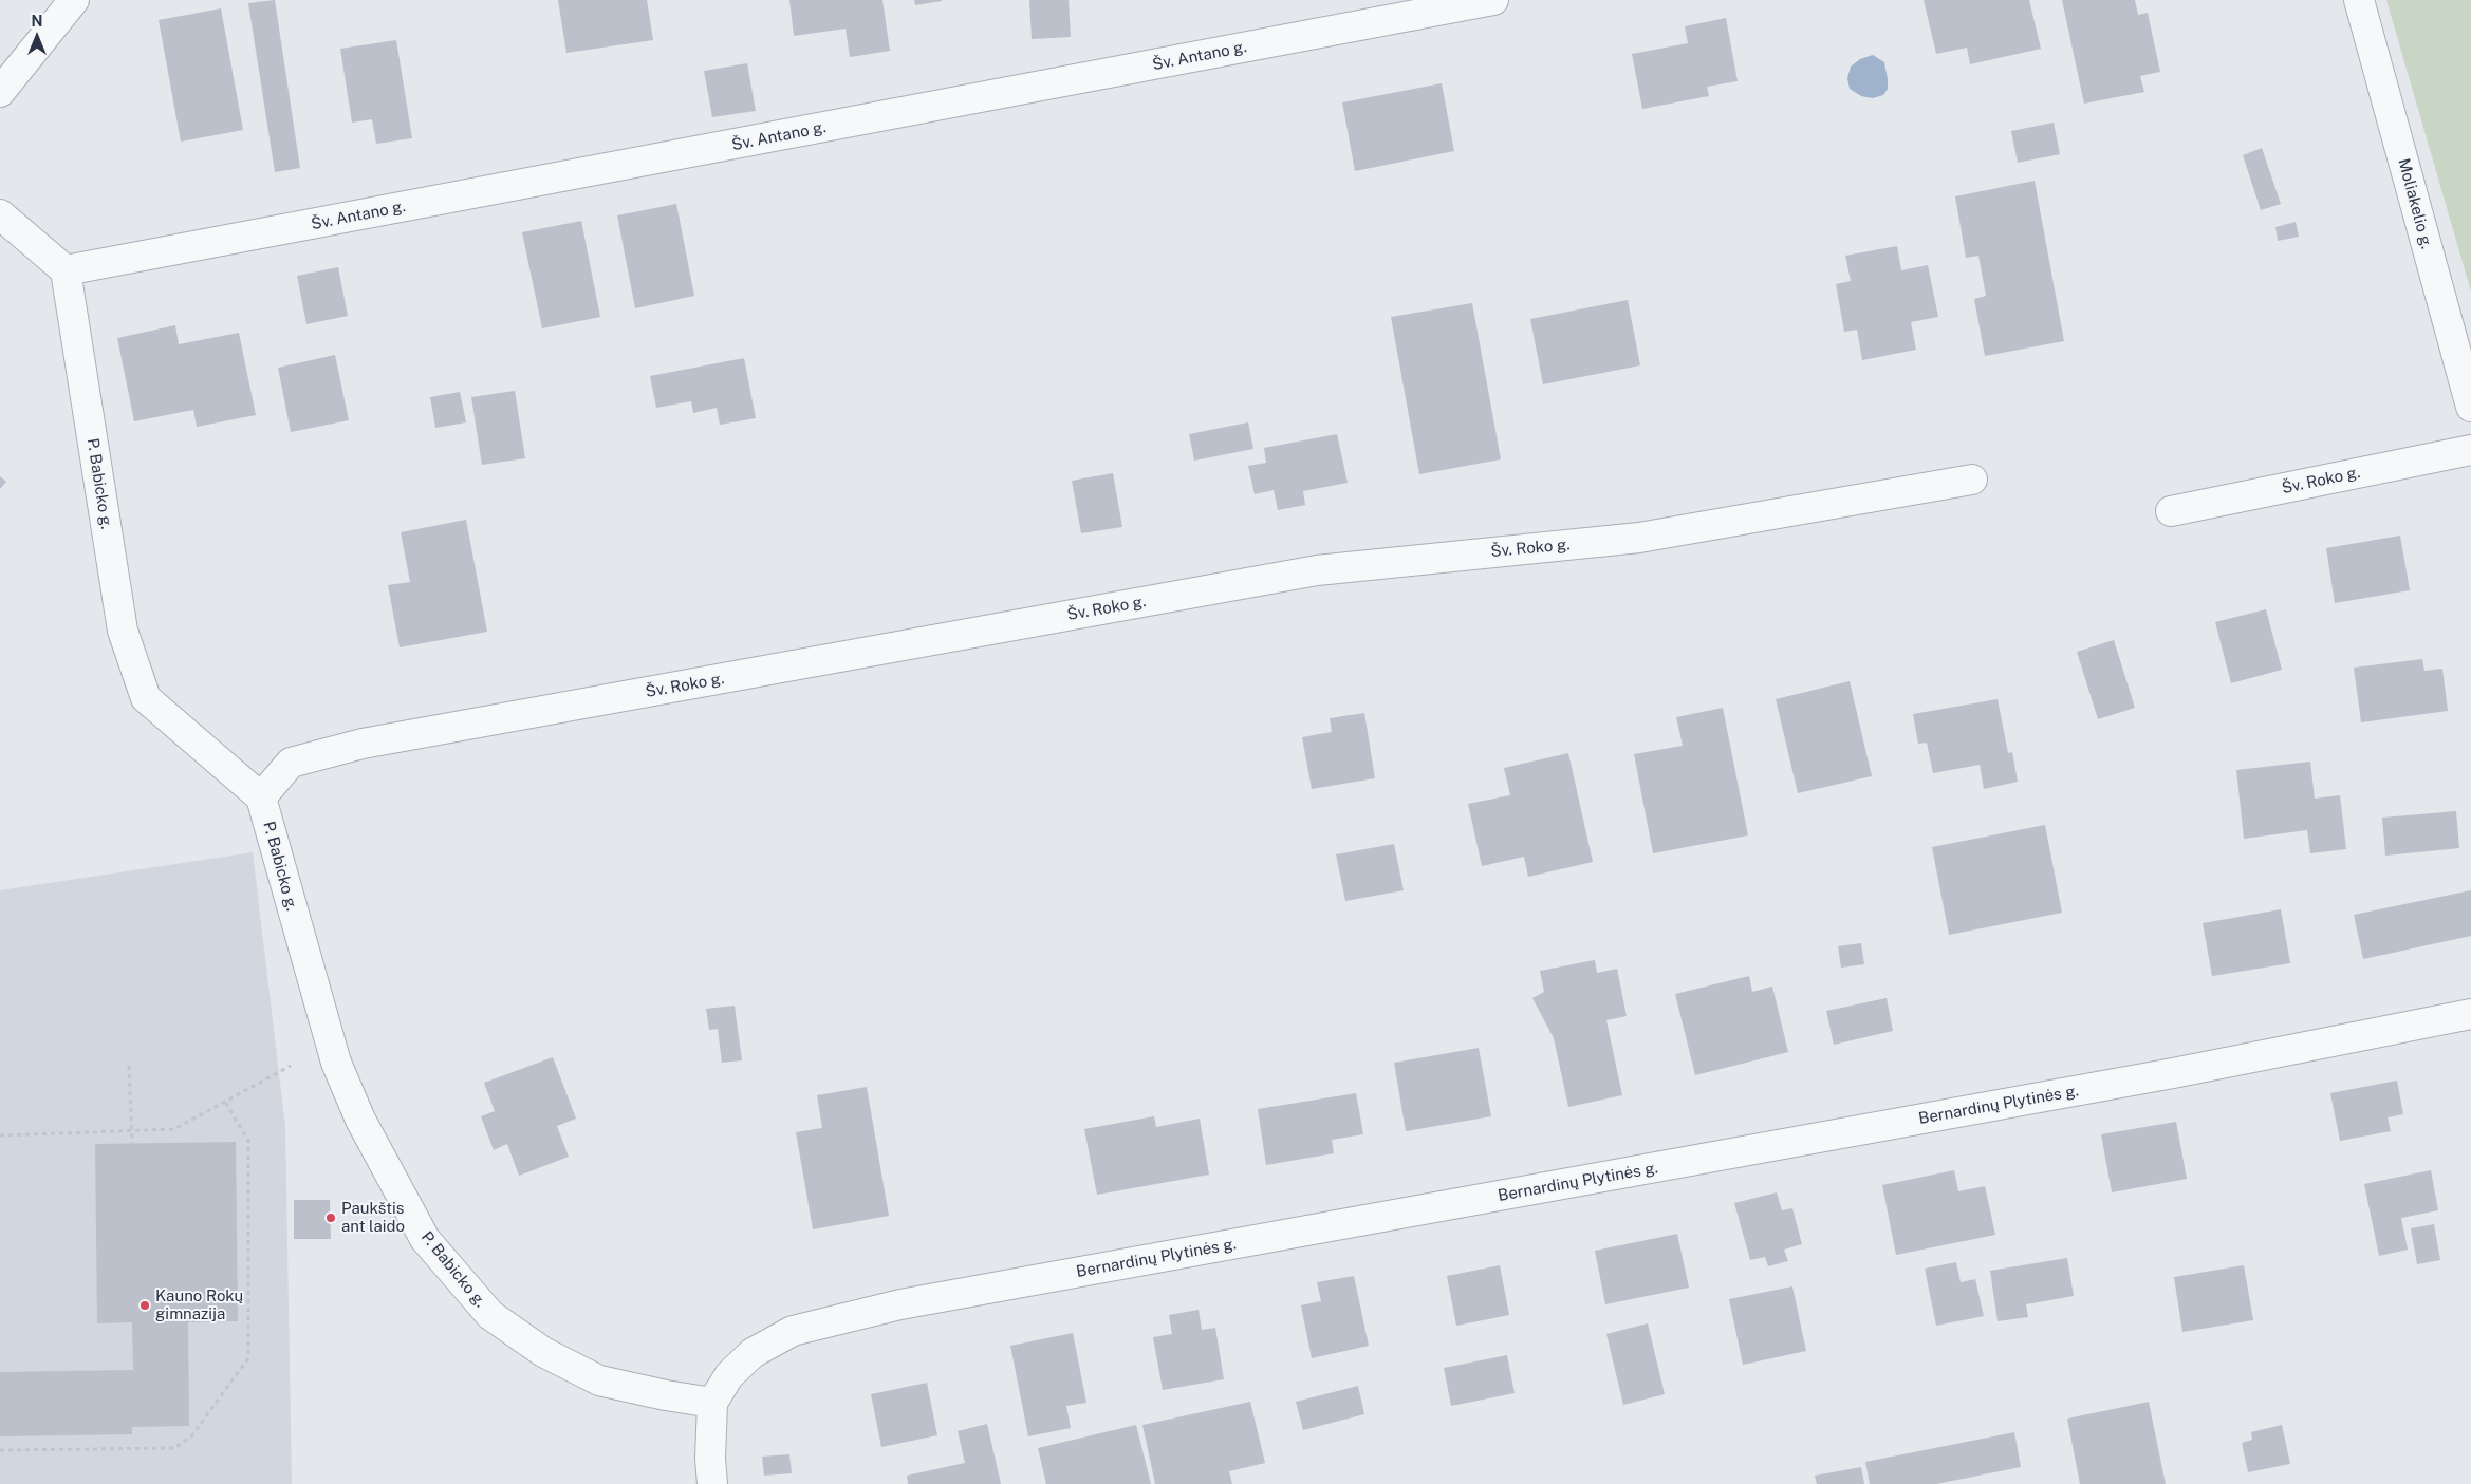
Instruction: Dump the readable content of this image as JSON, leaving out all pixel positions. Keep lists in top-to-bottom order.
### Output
{
  "streets": {
    "street": [
      "Šv. Antano g.",
      "Moliakelio g.",
      "Šv. Roko g.",
      "P. Babicko g.",
      "Bernardinų Plytinės g."
    ]
  },
  "crossings": [
    ["Šv. Antano g.", "P. Babicko g."],
    ["Šv. Roko g.", "P. Babicko g."],
    ["P. Babicko g.", "Bernardinų Plytinės g."]
  ],
  "places": ["Paukštis ant laido", "Kauno Rokų gimnazija"],
  "north": "top"
}
